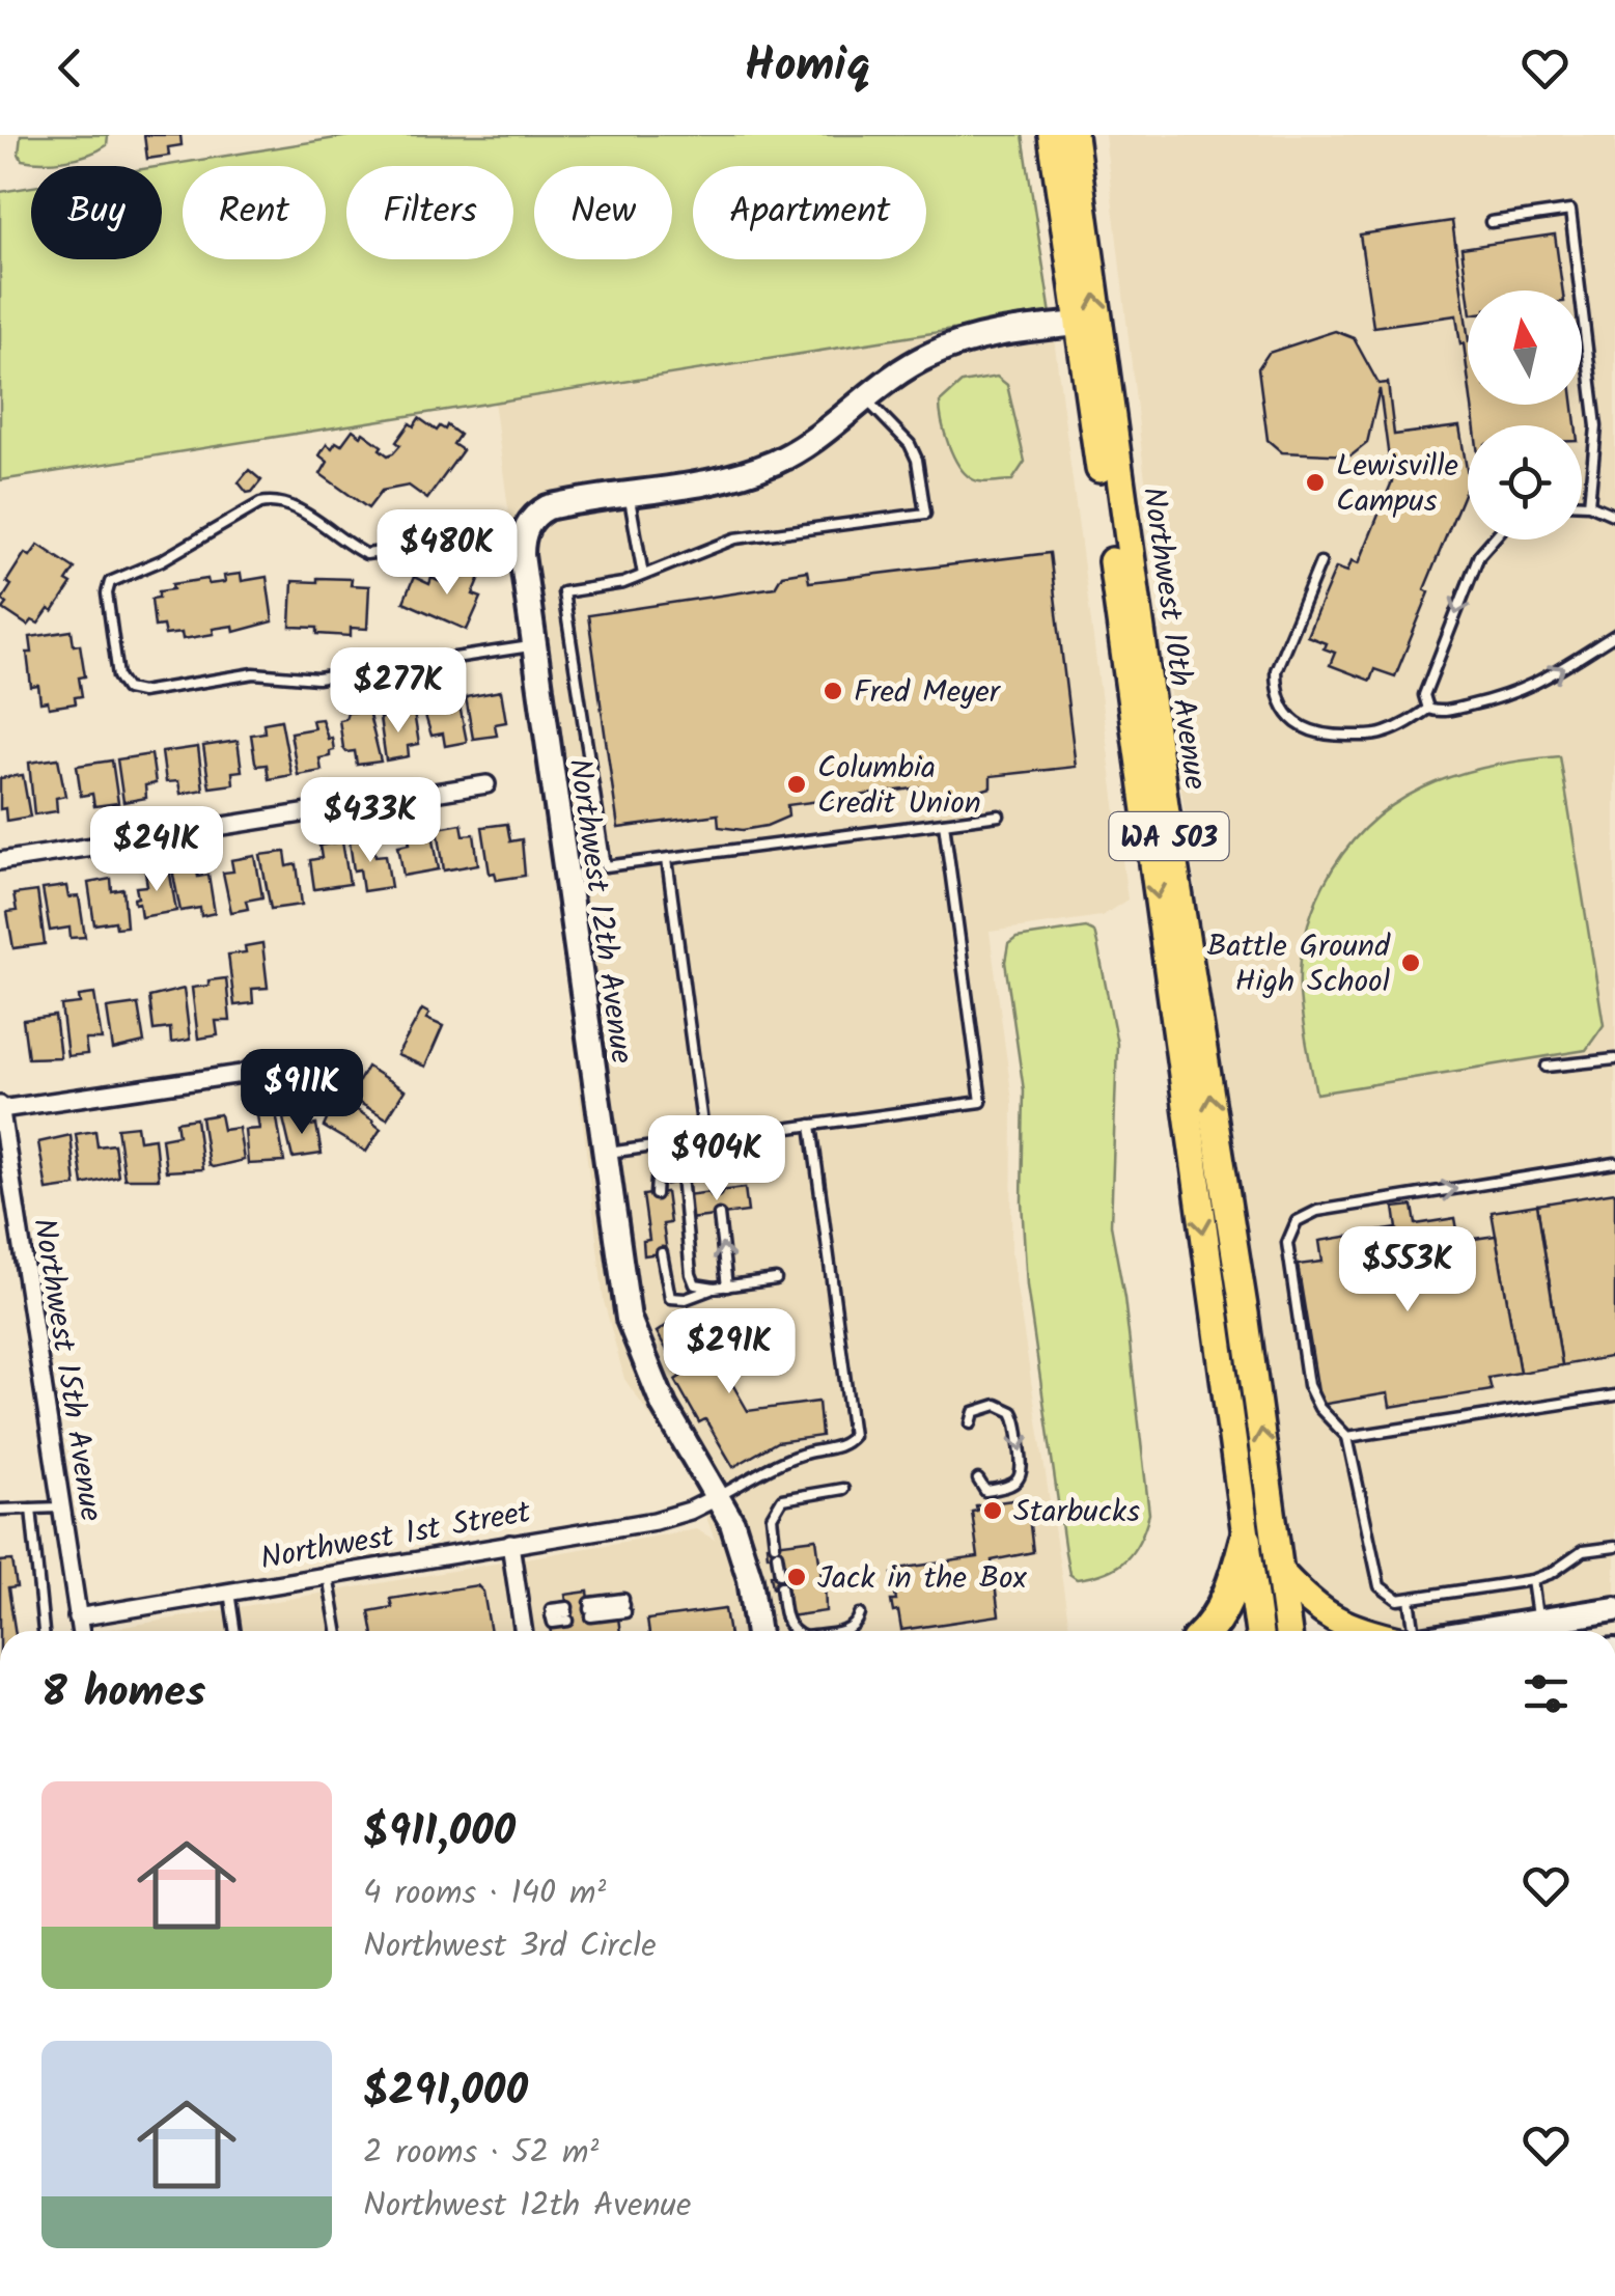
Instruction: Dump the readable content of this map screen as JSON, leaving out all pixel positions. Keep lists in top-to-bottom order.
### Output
{
  "streets": {
    "main road": ["Northwest 10th Avenue", "WA 503"],
    "street": ["Northwest 12th Avenue", "Northwest 15th Avenue", "Northwest 1st Street"]
  },
  "crossings": [
    ["Northwest 12th Avenue", "Northwest 1st Street"],
    ["Northwest 15th Avenue", "Northwest 1st Street"]
  ],
  "places": [
    "Lewisville Campus",
    "Fred Meyer",
    "Columbia Credit Union",
    "Battle Ground High School",
    "Starbucks",
    "Jack in the Box"
  ],
  "north": "top",
  "page": {
    "header": "Homiq",
    "chip": [
      "Buy",
      "Rent",
      "Filters",
      "New",
      "Apartment"
    ],
    "price": [
      "$480K",
      "$277K",
      "$433K",
      "$241K",
      "$911K",
      "$904K",
      "$553K",
      "$291K"
    ],
    "heading": "8 homes",
    "list": [
      {
        "name": "$911,000",
        "note": "4 rooms · 140 m² · Northwest 3rd Circle"
      },
      {
        "name": "$291,000",
        "note": "2 rooms · 52 m² · Northwest 12th Avenue"
      }
    ]
  }
}
